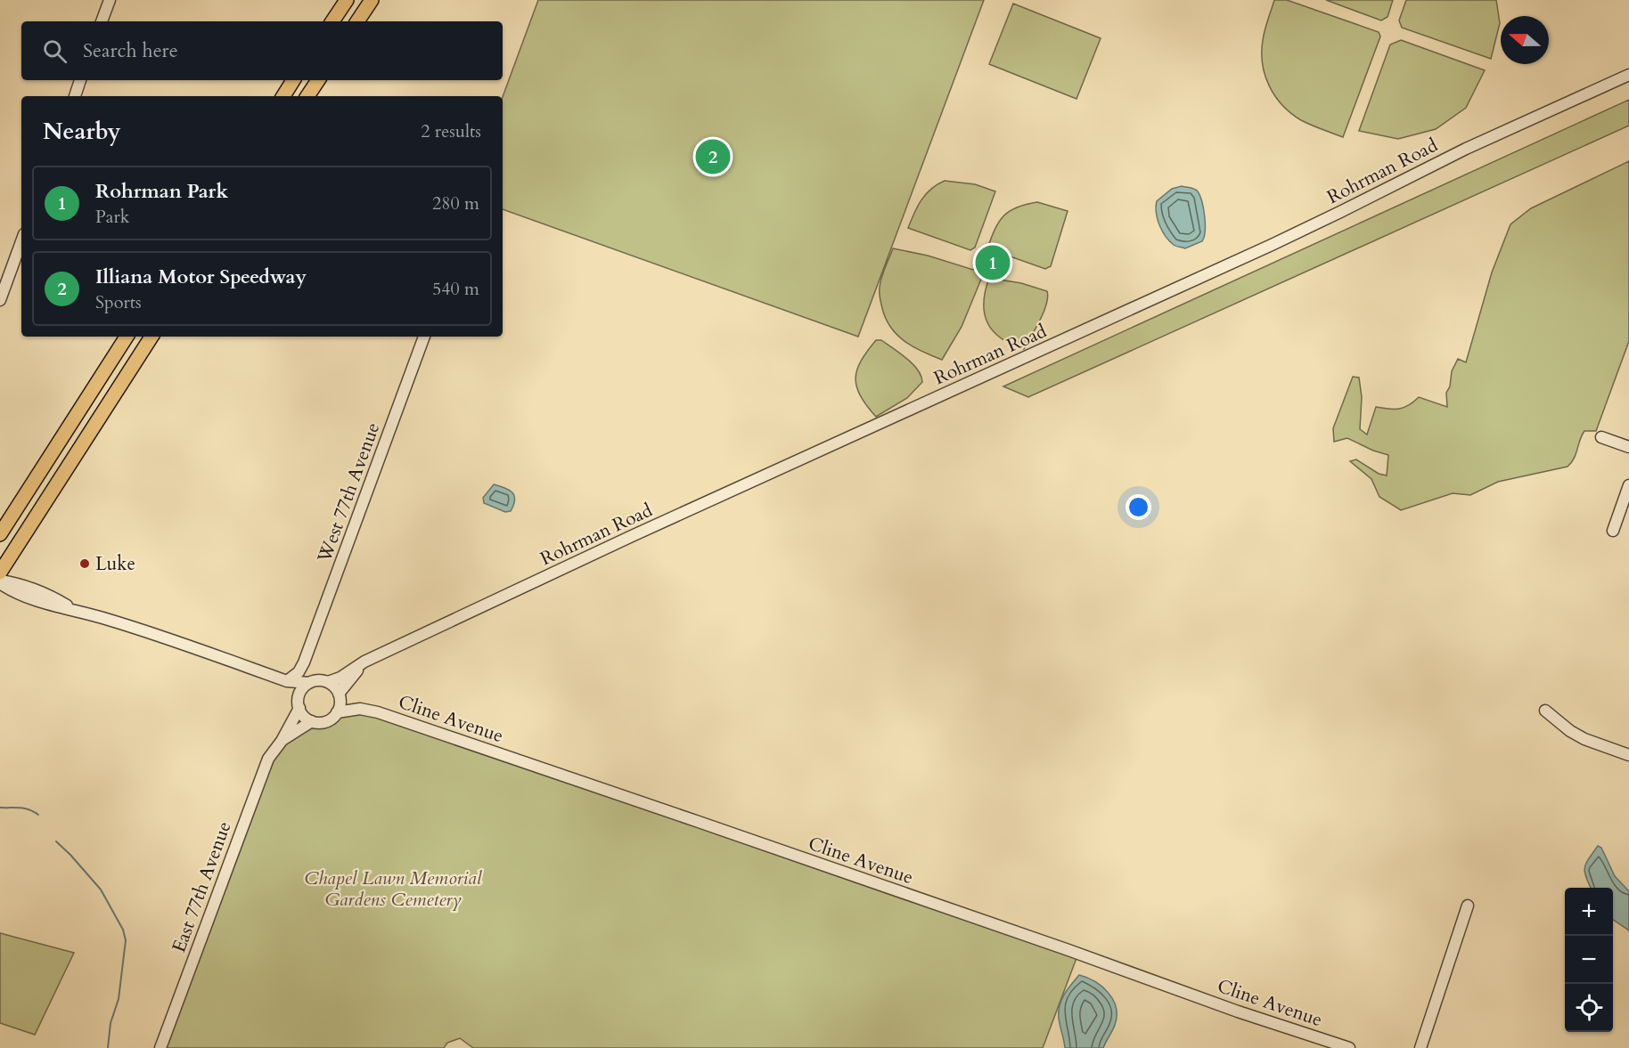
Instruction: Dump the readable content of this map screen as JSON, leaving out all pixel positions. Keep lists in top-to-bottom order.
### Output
{
  "streets": {
    "street": [
      "Rohrman Road",
      "West 77th Avenue",
      "Cline Avenue",
      "East 77th Avenue"
    ]
  },
  "crossings": [
    ["Rohrman Road", "Cline Avenue"],
    ["Rohrman Road", "East 77th Avenue"],
    ["Cline Avenue", "East 77th Avenue"]
  ],
  "parks": ["Chapel Lawn Memorial Gardens Cemetery"],
  "places": ["Luke"],
  "north": "left",
  "page": {
    "search": "Search here",
    "heading": ["Nearby", "2 results"],
    "pins": ["2", "1"],
    "list": [
      {
        "mark": "1",
        "name": "Rohrman Park",
        "note": "Park",
        "value": "280 m"
      },
      {
        "mark": "2",
        "name": "Illiana Motor Speedway",
        "note": "Sports",
        "value": "540 m"
      }
    ],
    "map_buttons": ["+", "−"]
  }
}
